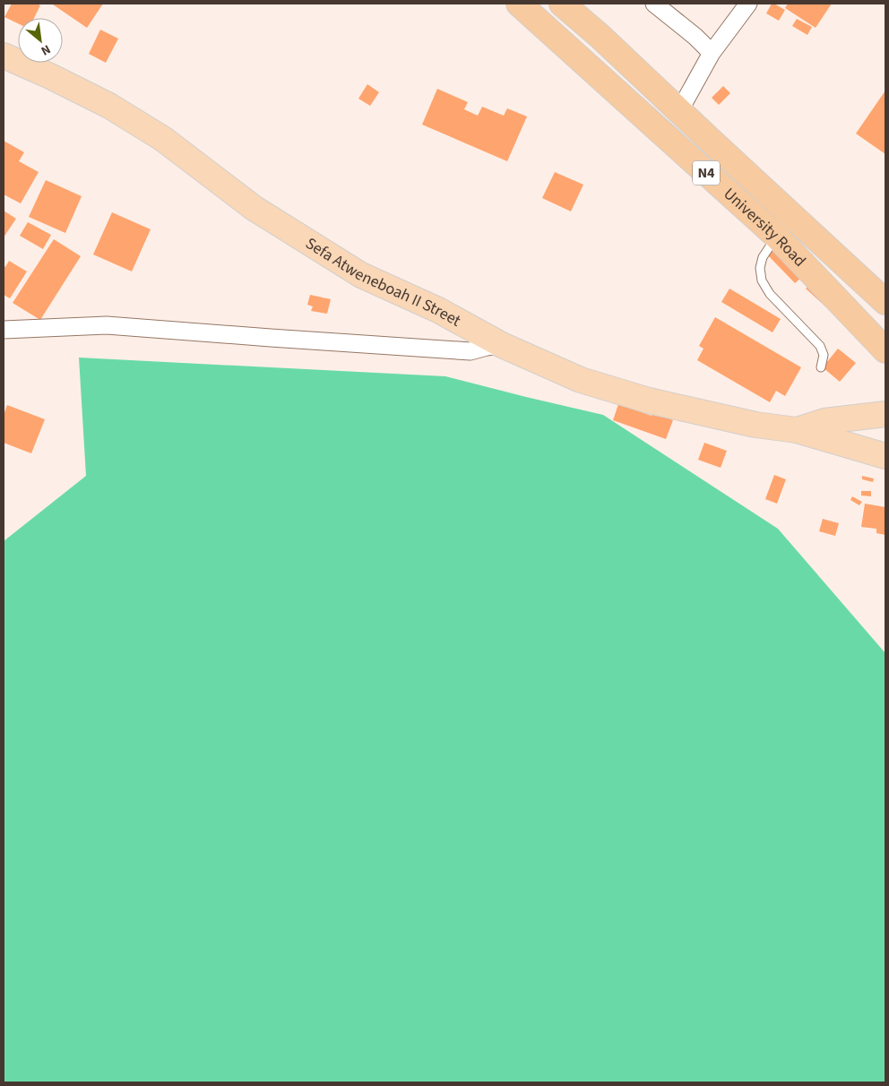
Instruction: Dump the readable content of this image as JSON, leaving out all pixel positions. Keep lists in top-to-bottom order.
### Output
{
  "streets": {
    "highway": ["N4", "University Road"],
    "main road": ["Sefa Atweneboah II Street"]
  },
  "north": "bottom right"
}
